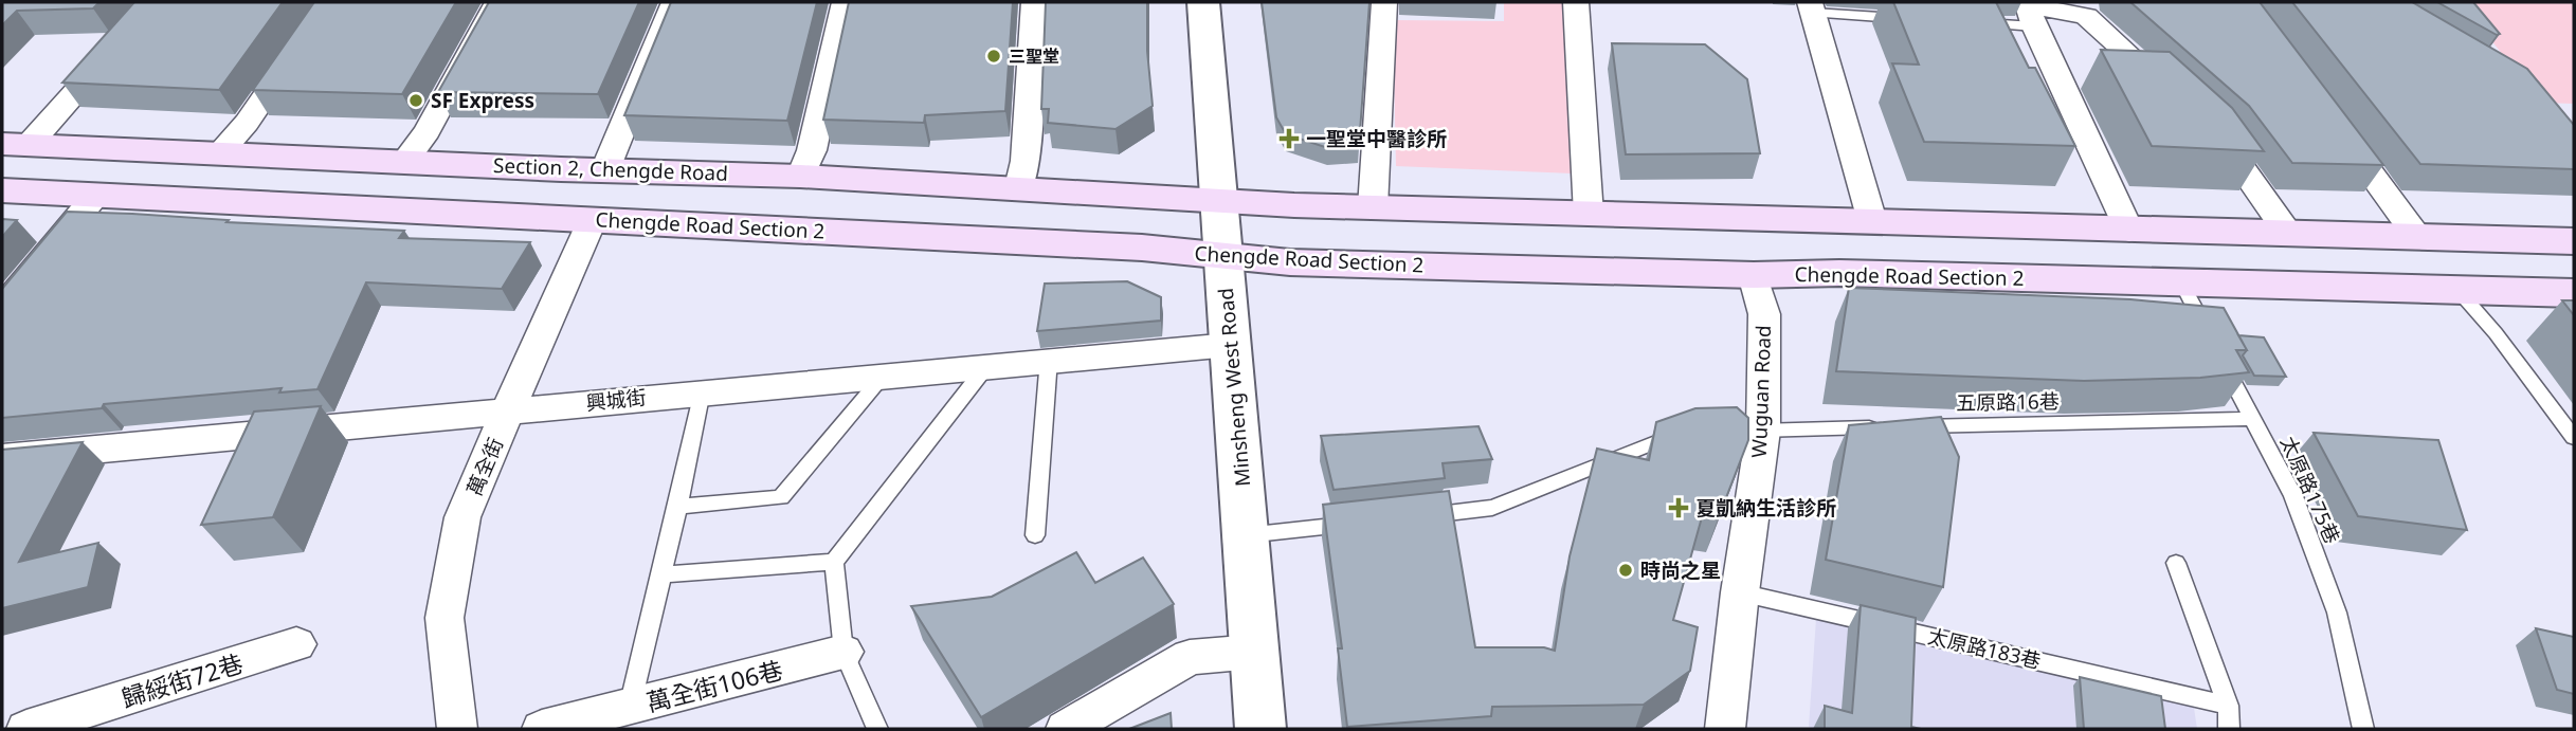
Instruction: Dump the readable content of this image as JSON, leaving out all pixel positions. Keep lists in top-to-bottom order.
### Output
{
  "streets": {
    "main road": ["Section 2, Chengde Road", "Chengde Road Section 2"],
    "street": [
      "Minsheng West Road",
      "Wuguan Road",
      "興城街",
      "萬全街",
      "歸綏街72巷",
      "萬全街106巷"
    ],
    "lane": ["五原路16巷", "太原路175巷", "太原路183巷"]
  },
  "crossings": [
    ["Section 2, Chengde Road", "Minsheng West Road"],
    ["Chengde Road Section 2", "Minsheng West Road"],
    ["Chengde Road Section 2", "Wuguan Road"],
    ["Chengde Road Section 2", "萬全街"],
    ["Chengde Road Section 2", "太原路175巷"],
    ["Minsheng West Road", "興城街"],
    ["Wuguan Road", "五原路16巷"],
    ["Wuguan Road", "太原路183巷"],
    ["興城街", "萬全街"],
    ["五原路16巷", "太原路175巷"]
  ],
  "places": {
    "other": ["三聖堂", "SF Express", "時尚之星"],
    "health": ["一聖堂中醫診所", "夏凱納生活診所"]
  }
}
